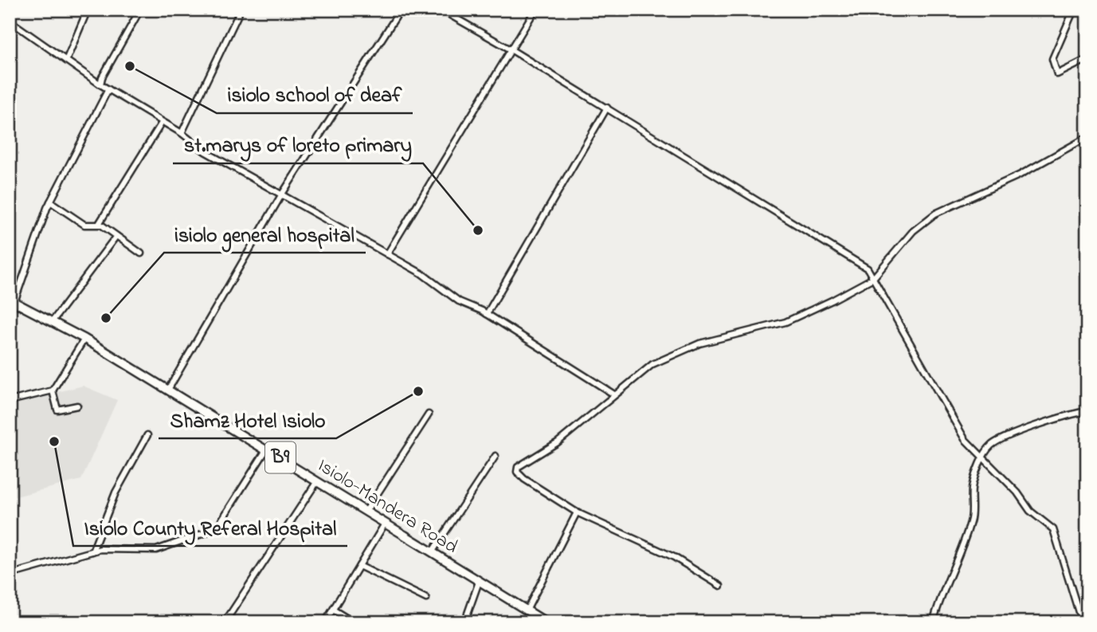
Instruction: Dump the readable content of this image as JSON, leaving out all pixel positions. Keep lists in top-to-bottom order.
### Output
{
  "streets": {
    "highway": ["B9", "Isiolo-Mandera Road"]
  },
  "places": [
    "isiolo school of deaf",
    "st.marys of loreto primary",
    "isiolo general hospital",
    "Shamz Hotel Isiolo",
    "Isiolo County Referal Hospital"
  ]
}
